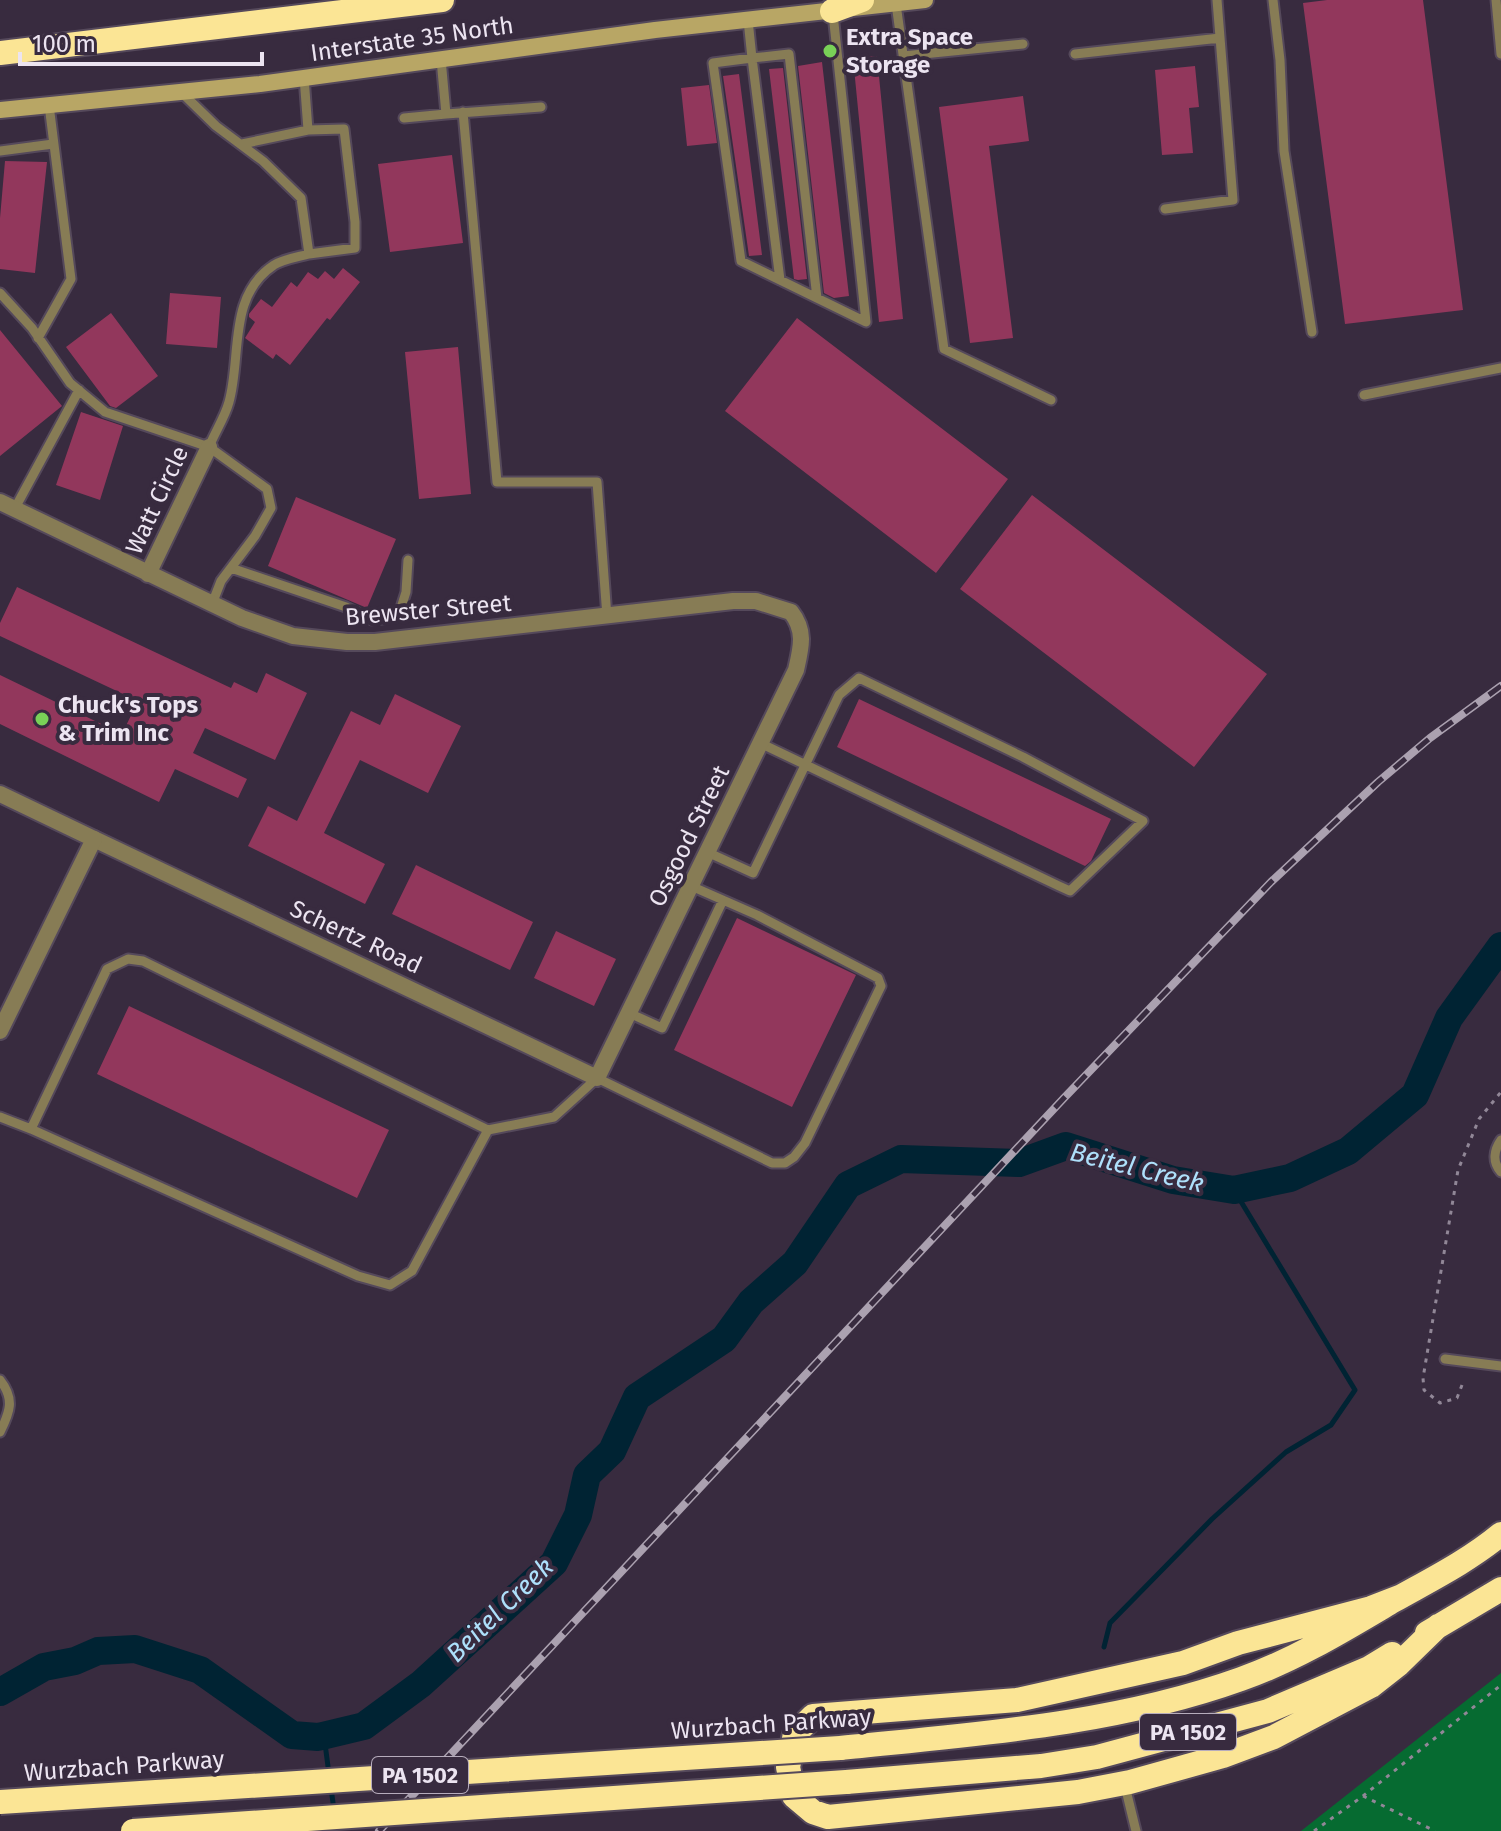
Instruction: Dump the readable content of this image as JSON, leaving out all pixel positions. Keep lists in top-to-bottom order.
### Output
{
  "streets": {
    "highway": ["Wurzbach Parkway", "PA 1502"],
    "main road": ["Interstate 35 North"],
    "street": [
      "Watt Circle",
      "Brewster Street",
      "Osgood Street",
      "Schertz Road"
    ]
  },
  "crossings": [
    ["Watt Circle", "Brewster Street"],
    ["Brewster Street", "Osgood Street"],
    ["Osgood Street", "Schertz Road"]
  ],
  "water": ["Beitel Creek"],
  "places": ["Extra Space Storage", "Chuck's Tops & Trim Inc"],
  "scale_bar": "100 m"
}
